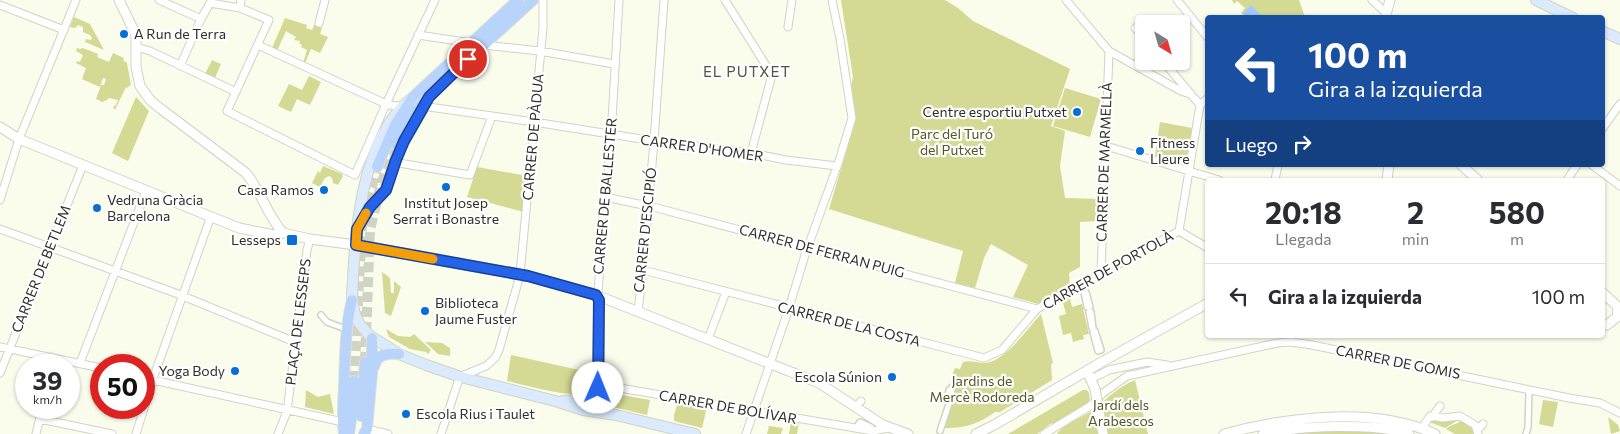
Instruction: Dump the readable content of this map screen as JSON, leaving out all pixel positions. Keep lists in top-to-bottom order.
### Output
{
  "streets": {
    "main road": ["CARRER DE BALLESTER"],
    "street": [
      "CARRER DE PÀDUA",
      "CARRER D'HOMER",
      "CARRER DE MARMELLÀ",
      "CARRER D'ESCIPIÓ",
      "CARRER DE FERRAN PUIG",
      "CARRER DE BETLEM",
      "CARRER DE PORTOLÀ",
      "PLAÇA DE LESSEPS",
      "CARRER DE LA COSTA",
      "CARRER DE GOMIS",
      "CARRER DE BOLÍVAR"
    ]
  },
  "crossings": [
    ["CARRER DE PÀDUA", "CARRER D'HOMER"],
    ["CARRER D'HOMER", "CARRER DE BALLESTER"],
    ["CARRER D'HOMER", "CARRER D'ESCIPIÓ"],
    ["CARRER DE MARMELLÀ", "CARRER DE PORTOLÀ"],
    ["CARRER DE BALLESTER", "CARRER DE FERRAN PUIG"],
    ["CARRER DE BALLESTER", "CARRER DE BOLÍVAR"],
    ["CARRER D'ESCIPIÓ", "CARRER DE FERRAN PUIG"],
    ["CARRER D'ESCIPIÓ", "CARRER DE LA COSTA"],
    ["CARRER DE FERRAN PUIG", "CARRER DE PORTOLÀ"],
    ["CARRER DE FERRAN PUIG", "CARRER DE LA COSTA"],
    ["CARRER DE BETLEM", "PLAÇA DE LESSEPS"],
    ["CARRER DE PORTOLÀ", "CARRER DE LA COSTA"]
  ],
  "districts": ["EL PUTXET"],
  "parks": ["Parc del Turó del Putxet", "Jardins de Mercè Rodoreda", "Jardí dels Arabescos"],
  "places": {
    "other": [
      "A Run de Terra",
      "Centre esportiu Putxet",
      "Fitness Lleure",
      "Institut Josep Serrat i Bonastre",
      "Casa Ramos",
      "Vedruna Gràcia Barcelona",
      "Biblioteca Jaume Fuster",
      "Yoga Body",
      "Escola Súnion",
      "Escola Rius i Taulet"
    ],
    "transit": ["Lesseps"]
  },
  "north": "bottom right",
  "page": {
    "turn": ["100 m", "Gira a la izquierda"],
    "then": "Luego",
    "eta": [
      "20:18",
      "Llegada",
      "2",
      "min",
      "580",
      "m"
    ],
    "list": [
      {
        "name": "Gira a la izquierda",
        "value": "100 m"
      }
    ],
    "speed": "39 km/h",
    "limit": "50"
  }
}
